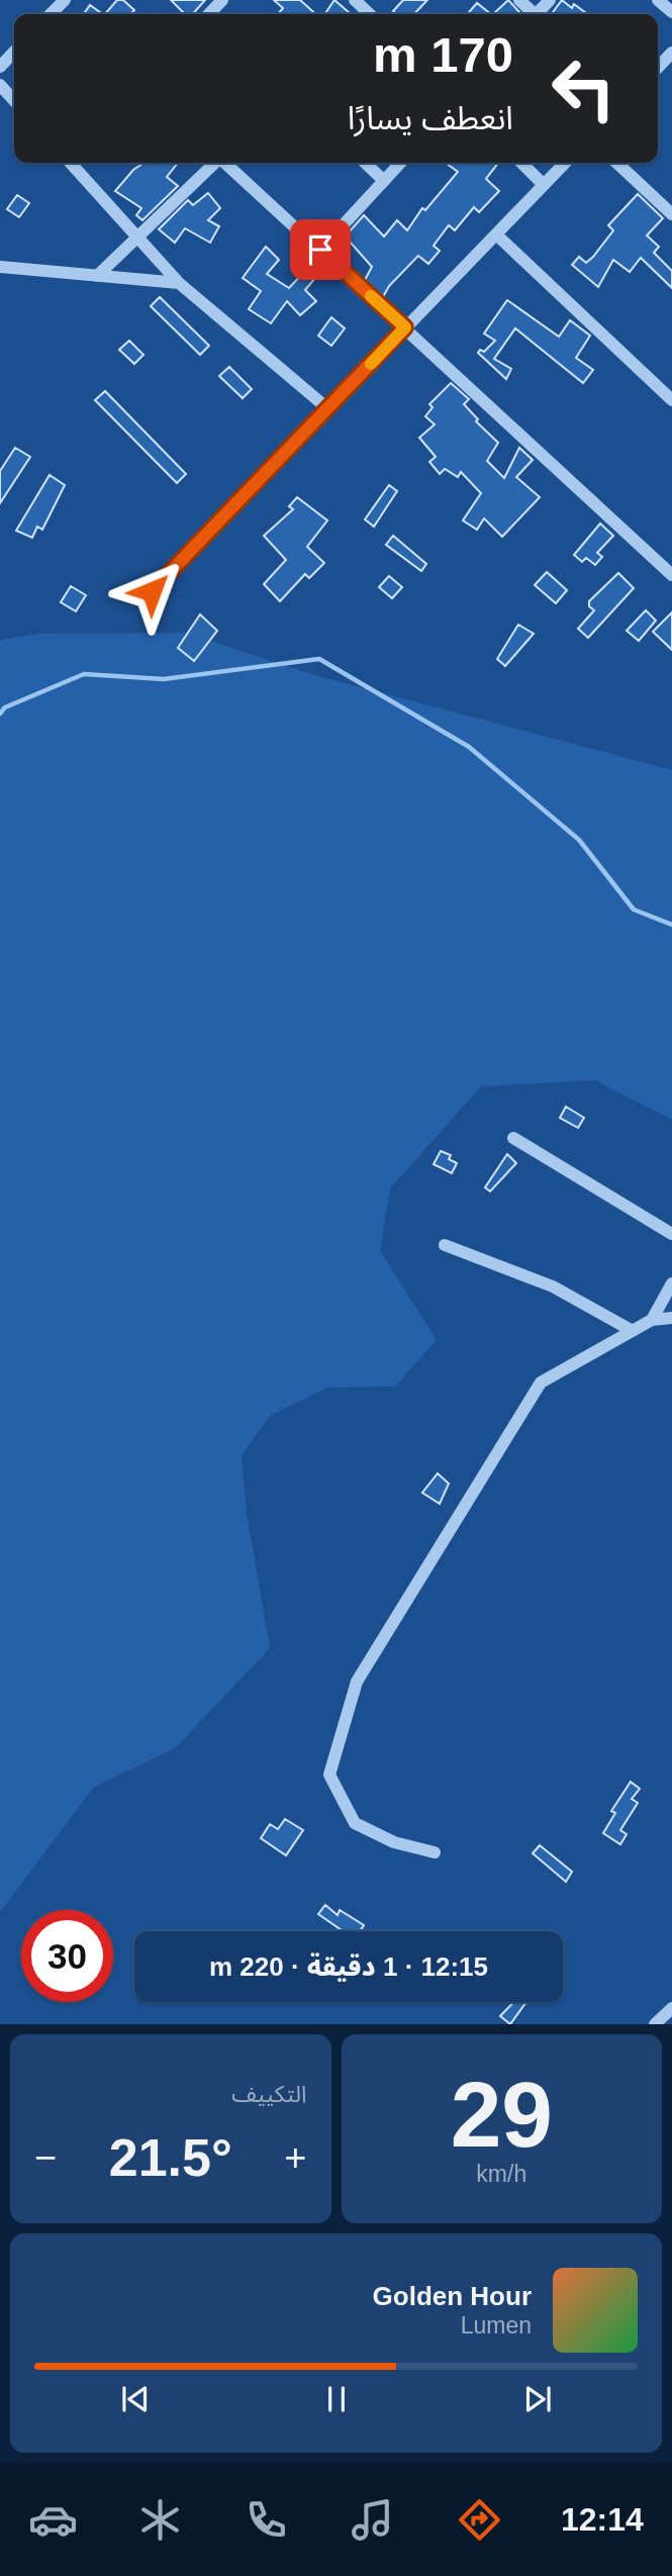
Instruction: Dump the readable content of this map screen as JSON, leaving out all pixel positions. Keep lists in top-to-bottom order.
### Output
{
  "page": {
    "turn": ["170 m", "انعطف يسارًا"],
    "limit": "30",
    "trip": "12:15 · 1 دقيقة · 220 m",
    "tile": [
      ["29", "km/h"],
      "التكييف"
    ],
    "heat": ["−", "21.5°", "+"],
    "song": ["Golden Hour", "Lumen"],
    "tabs": "12:14"
  }
}
